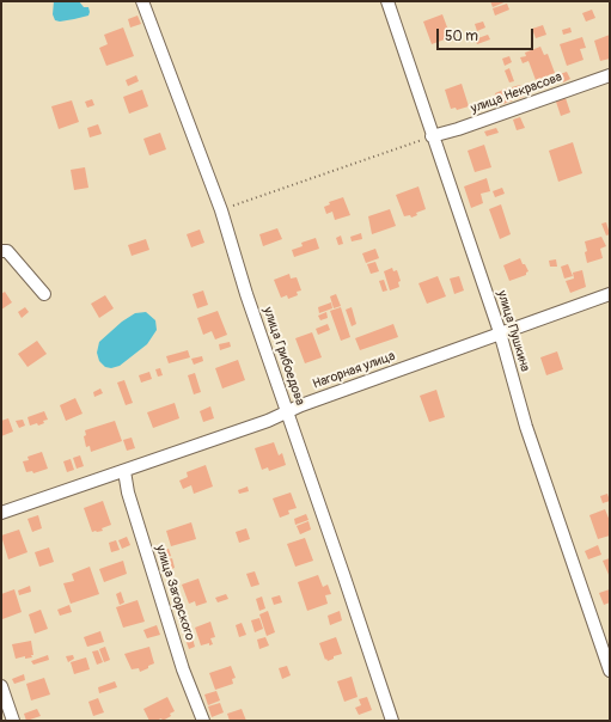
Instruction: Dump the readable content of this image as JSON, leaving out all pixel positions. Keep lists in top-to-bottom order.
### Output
{
  "streets": {
    "street": [
      "улица Некрасова",
      "улица Пушкина",
      "улица Грибоедова",
      "Нагорная улица",
      "улица Загорского"
    ]
  },
  "crossings": [
    ["улица Некрасова", "улица Пушкина"],
    ["улица Пушкина", "Нагорная улица"],
    ["улица Грибоедова", "Нагорная улица"],
    ["Нагорная улица", "улица Загорского"]
  ],
  "scale_bar": "50 m"
}
